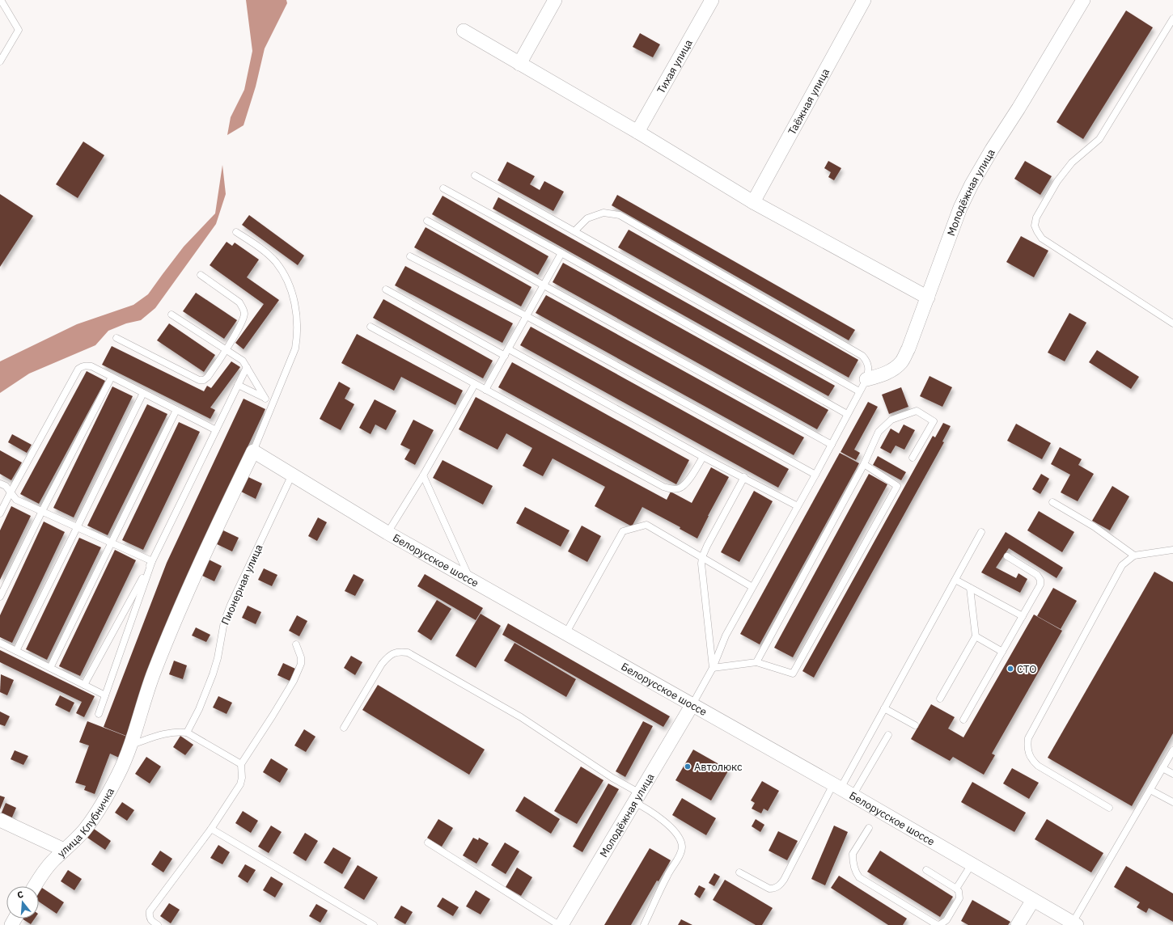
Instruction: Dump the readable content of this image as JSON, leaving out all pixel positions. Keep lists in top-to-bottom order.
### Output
{
  "streets": {
    "street": [
      "Тихая улица",
      "Таёжная улица",
      "Молодёжная улица",
      "Белорусское шоссе",
      "улица Клубничка"
    ],
    "lane": ["Пионерная улица"]
  },
  "crossings": [
    ["Молодёжная улица", "Белорусское шоссе"],
    ["Белорусское шоссе", "Пионерная улица"],
    ["Белорусское шоссе", "улица Клубничка"]
  ],
  "places": ["СТО", "Автолюкс"],
  "north": "top"
}
